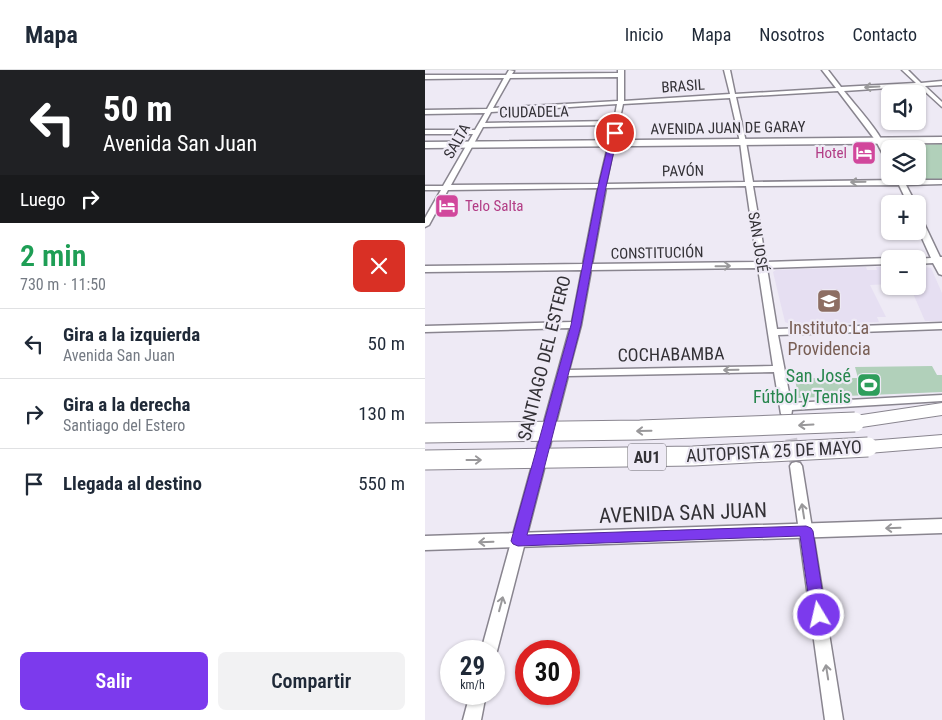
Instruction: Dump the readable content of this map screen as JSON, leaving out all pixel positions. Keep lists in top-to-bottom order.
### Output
{
  "streets": {
    "highway": ["AUTOPISTA 25 DE MAYO", "AU1"],
    "main road": ["AVENIDA JUAN DE GARAY", "AVENIDA SAN JUAN"],
    "street": [
      "BRASIL",
      "CIUDADELA",
      "SALTA",
      "PAVÓN",
      "SAN JOSÉ",
      "CONSTITUCIÓN",
      "COCHABAMBA",
      "SANTIAGO DEL ESTERO"
    ]
  },
  "crossings": [
    ["BRASIL", "SALTA"],
    ["BRASIL", "SAN JOSÉ"],
    ["BRASIL", "SANTIAGO DEL ESTERO"],
    ["CIUDADELA", "SALTA"],
    ["CIUDADELA", "SANTIAGO DEL ESTERO"],
    ["AVENIDA JUAN DE GARAY", "SALTA"],
    ["AVENIDA JUAN DE GARAY", "SAN JOSÉ"],
    ["AVENIDA JUAN DE GARAY", "SANTIAGO DEL ESTERO"],
    ["SALTA", "PAVÓN"],
    ["PAVÓN", "SAN JOSÉ"],
    ["PAVÓN", "SANTIAGO DEL ESTERO"],
    ["SAN JOSÉ", "CONSTITUCIÓN"],
    ["SAN JOSÉ", "COCHABAMBA"],
    ["CONSTITUCIÓN", "SANTIAGO DEL ESTERO"],
    ["COCHABAMBA", "SANTIAGO DEL ESTERO"],
    ["SANTIAGO DEL ESTERO", "AVENIDA SAN JUAN"]
  ],
  "one_way": ["CONSTITUCIÓN", "COCHABAMBA", "AVENIDA SAN JUAN"],
  "places": {
    "hotel": ["Hotel", "Telo Salta"],
    "school or university": ["Instituto La Providencia"],
    "sports": ["San José Fútbol y Tenis"]
  },
  "page": {
    "header": "Mapa",
    "nav": [
      "Inicio",
      "Mapa",
      "Nosotros",
      "Contacto"
    ],
    "turn": ["50 m", "Avenida San Juan"],
    "map_buttons": ["+", "−"],
    "then": "Luego",
    "heading": ["2 min", "730 m · 11:50"],
    "list": [
      {
        "name": "Gira a la izquierda",
        "note": "Avenida San Juan",
        "value": "50 m"
      },
      {
        "name": "Gira a la derecha",
        "note": "Santiago del Estero",
        "value": "130 m"
      },
      {
        "name": "Llegada al destino",
        "value": "550 m"
      }
    ],
    "speed": "29 km/h",
    "limit": "30",
    "buttons": ["Salir", "Compartir"]
  }
}
